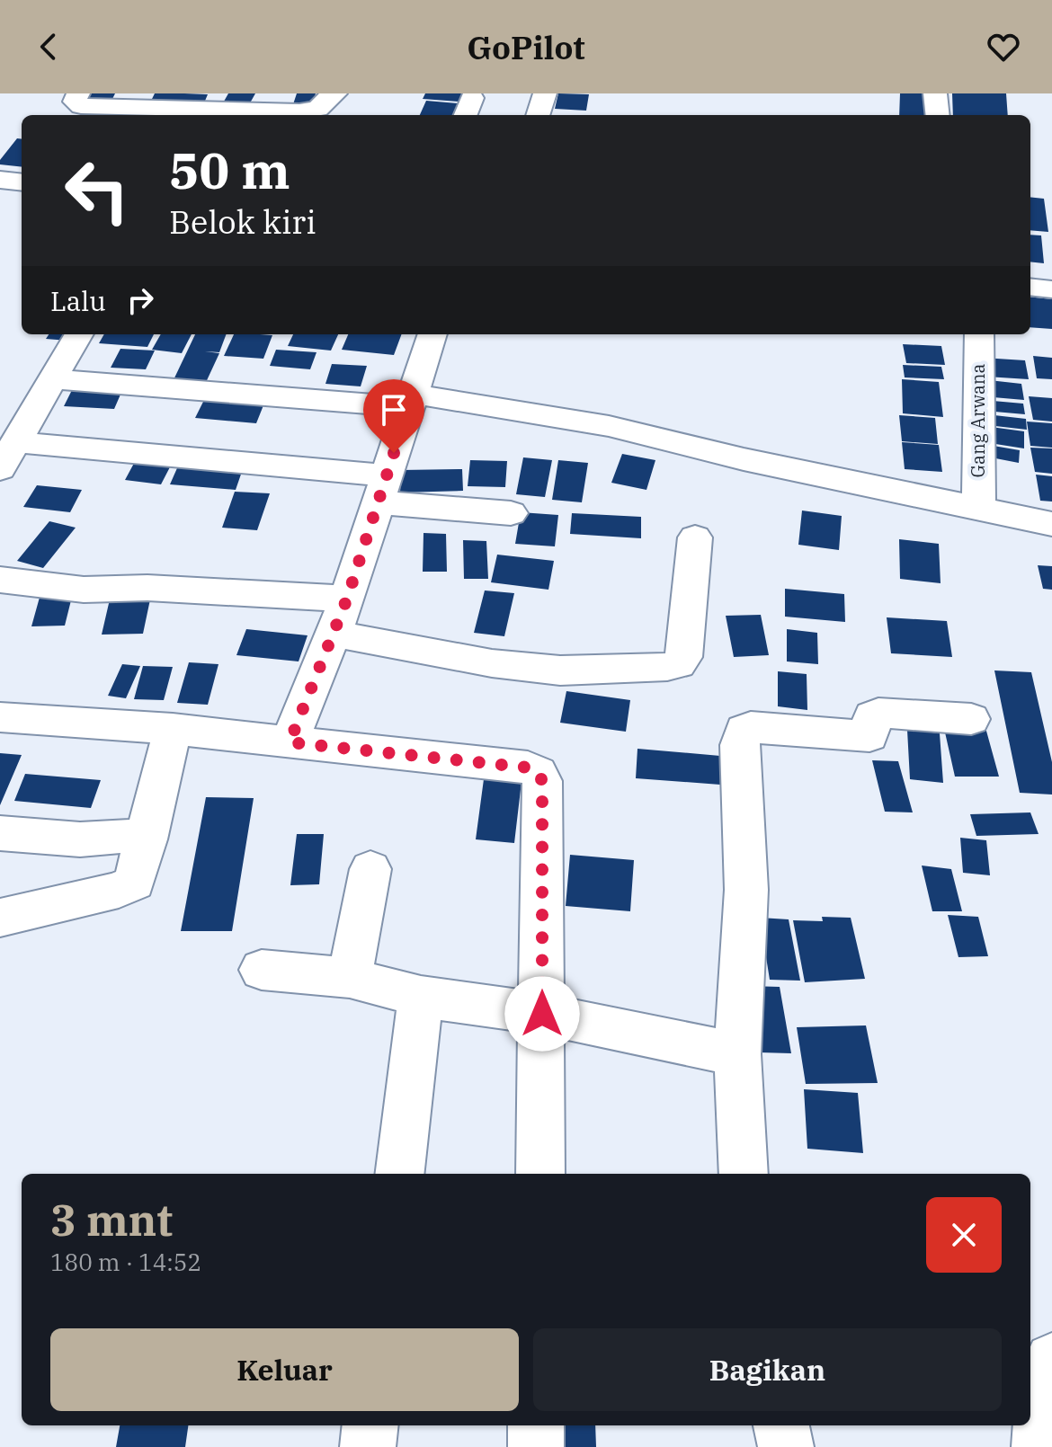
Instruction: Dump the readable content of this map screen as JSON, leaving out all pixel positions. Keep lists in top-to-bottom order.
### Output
{
  "streets": {
    "street": ["Gang Arwana"]
  },
  "page": {
    "header": "GoPilot",
    "turn": ["50 m", "Belok kiri"],
    "then": "Lalu",
    "heading": ["3 mnt", "180 m · 14:52"],
    "buttons": ["Keluar", "Bagikan"]
  }
}
